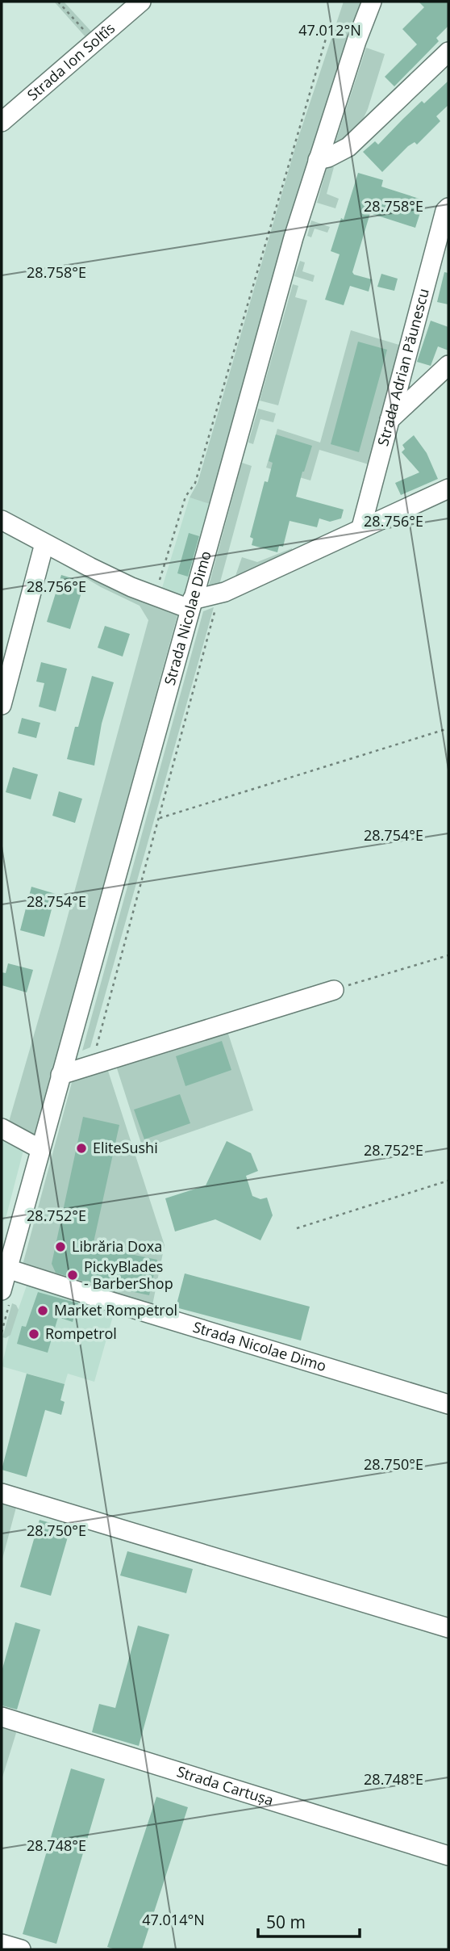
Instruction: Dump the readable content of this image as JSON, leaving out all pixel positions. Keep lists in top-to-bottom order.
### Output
{
  "streets": {
    "street": [
      "Strada Ion Soltîs",
      "Strada Adrian Păunescu",
      "Strada Nicolae Dimo",
      "Strada Cartușa"
    ]
  },
  "places": [
    "EliteSushi",
    "Librăria Doxa",
    "PickyBlades - BarberShop",
    "Market Rompetrol",
    "Rompetrol"
  ],
  "scale_bar": "50 m",
  "coordinates": [
    "47.012°N",
    "28.758°E",
    "28.756°E",
    "28.754°E",
    "28.752°E",
    "28.750°E",
    "28.748°E",
    "47.014°N"
  ]
}
